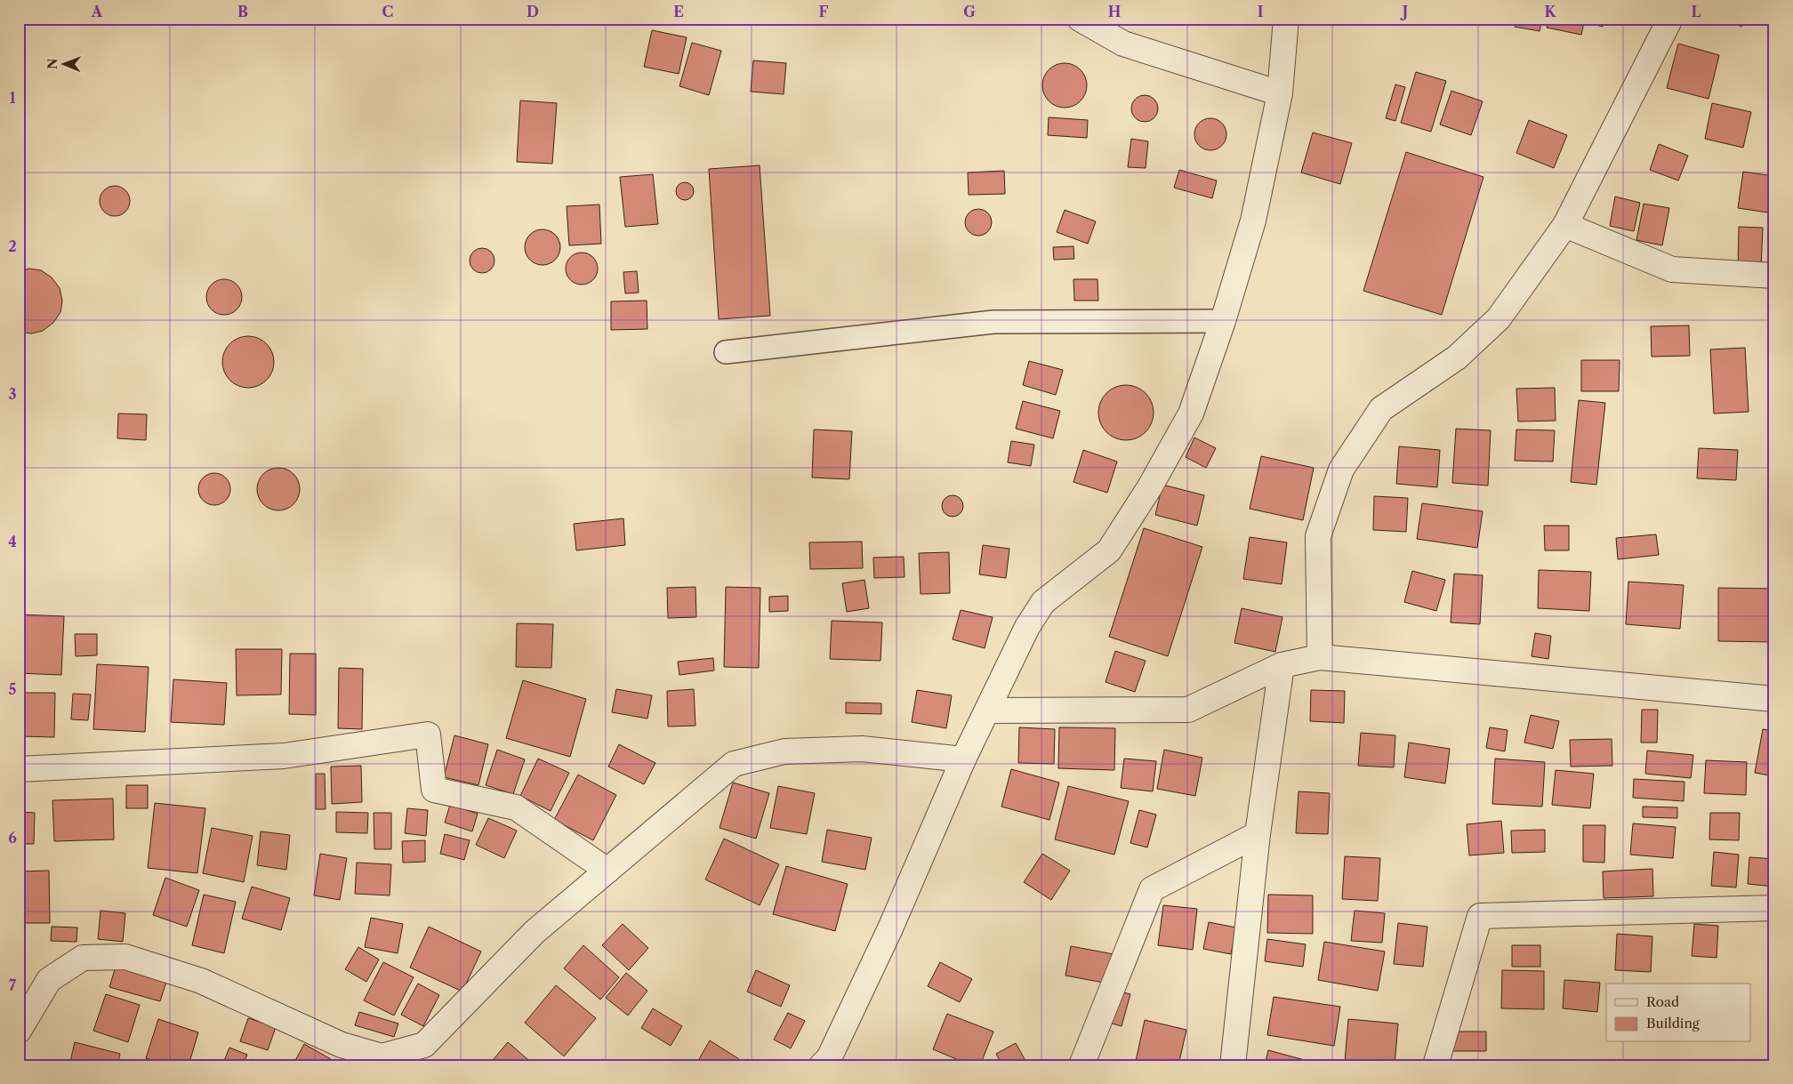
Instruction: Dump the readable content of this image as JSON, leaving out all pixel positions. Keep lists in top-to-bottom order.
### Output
{
  "legend": ["Road", "Building"],
  "north": "left",
  "grid": {
    "columns": [
      "A",
      "B",
      "C",
      "D",
      "E",
      "F",
      "G",
      "H",
      "I",
      "J",
      "K",
      "L"
    ],
    "rows": [
      "1",
      "2",
      "3",
      "4",
      "5",
      "6",
      "7"
    ]
  }
}
